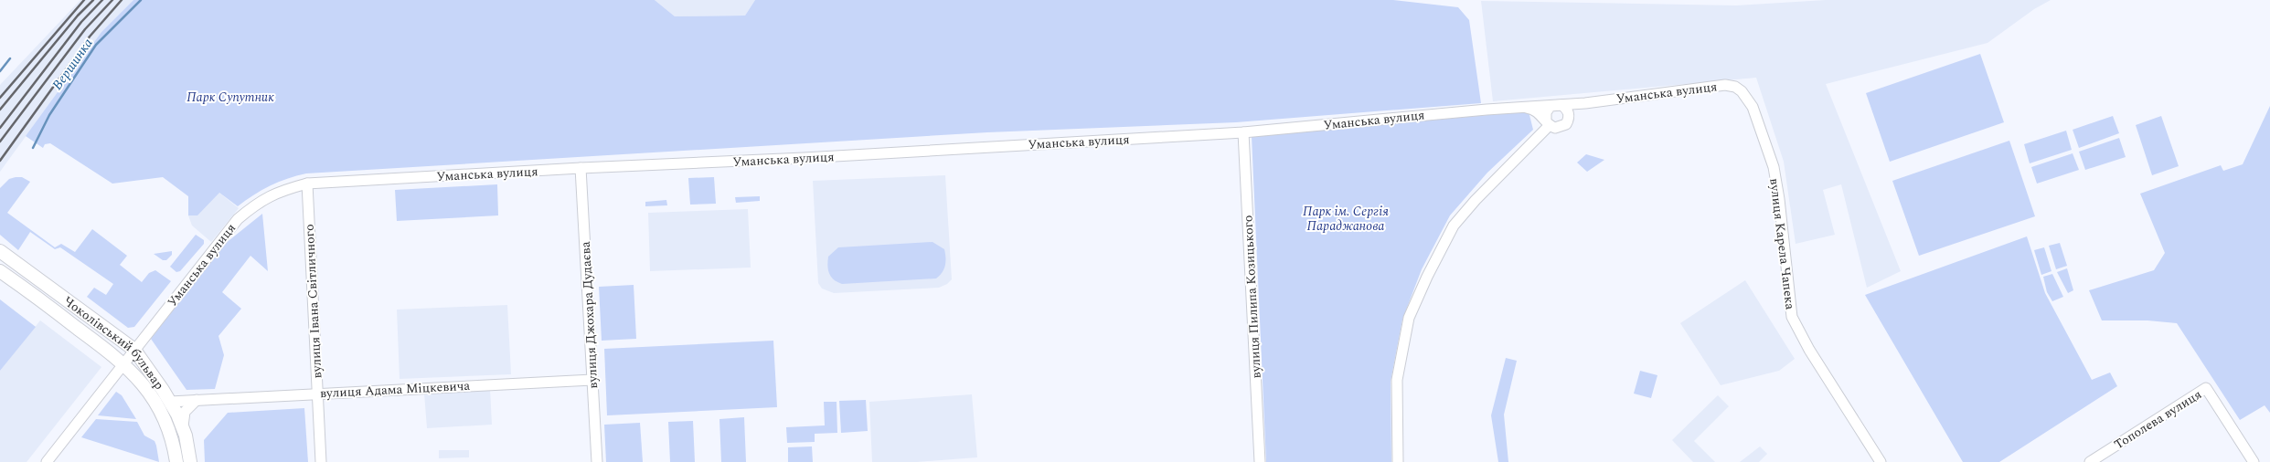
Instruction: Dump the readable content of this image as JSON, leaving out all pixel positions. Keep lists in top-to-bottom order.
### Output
{
  "streets": {
    "main road": ["Чоколівський бульвар"],
    "street": [
      "Уманська вулиця",
      "вулиця Карела Чапека",
      "вулиця Пилипа Козицького",
      "вулиця Івана Світличного",
      "вулиця Джохара Дудаєва",
      "вулиця Адама Міцкевича",
      "Тополева вулиця"
    ]
  },
  "crossings": [
    ["Уманська вулиця", "вулиця Карела Чапека"],
    ["Уманська вулиця", "вулиця Пилипа Козицького"],
    ["Уманська вулиця", "вулиця Івана Світличного"],
    ["Уманська вулиця", "вулиця Джохара Дудаєва"],
    ["Уманська вулиця", "Чоколівський бульвар"],
    ["вулиця Івана Світличного", "вулиця Адама Міцкевича"],
    ["вулиця Джохара Дудаєва", "вулиця Адама Міцкевича"],
    ["Чоколівський бульвар", "вулиця Адама Міцкевича"]
  ],
  "water": ["Вершинка"],
  "parks": ["Парк Супутник", "Парк ім. Сергія Параджанова"]
}
